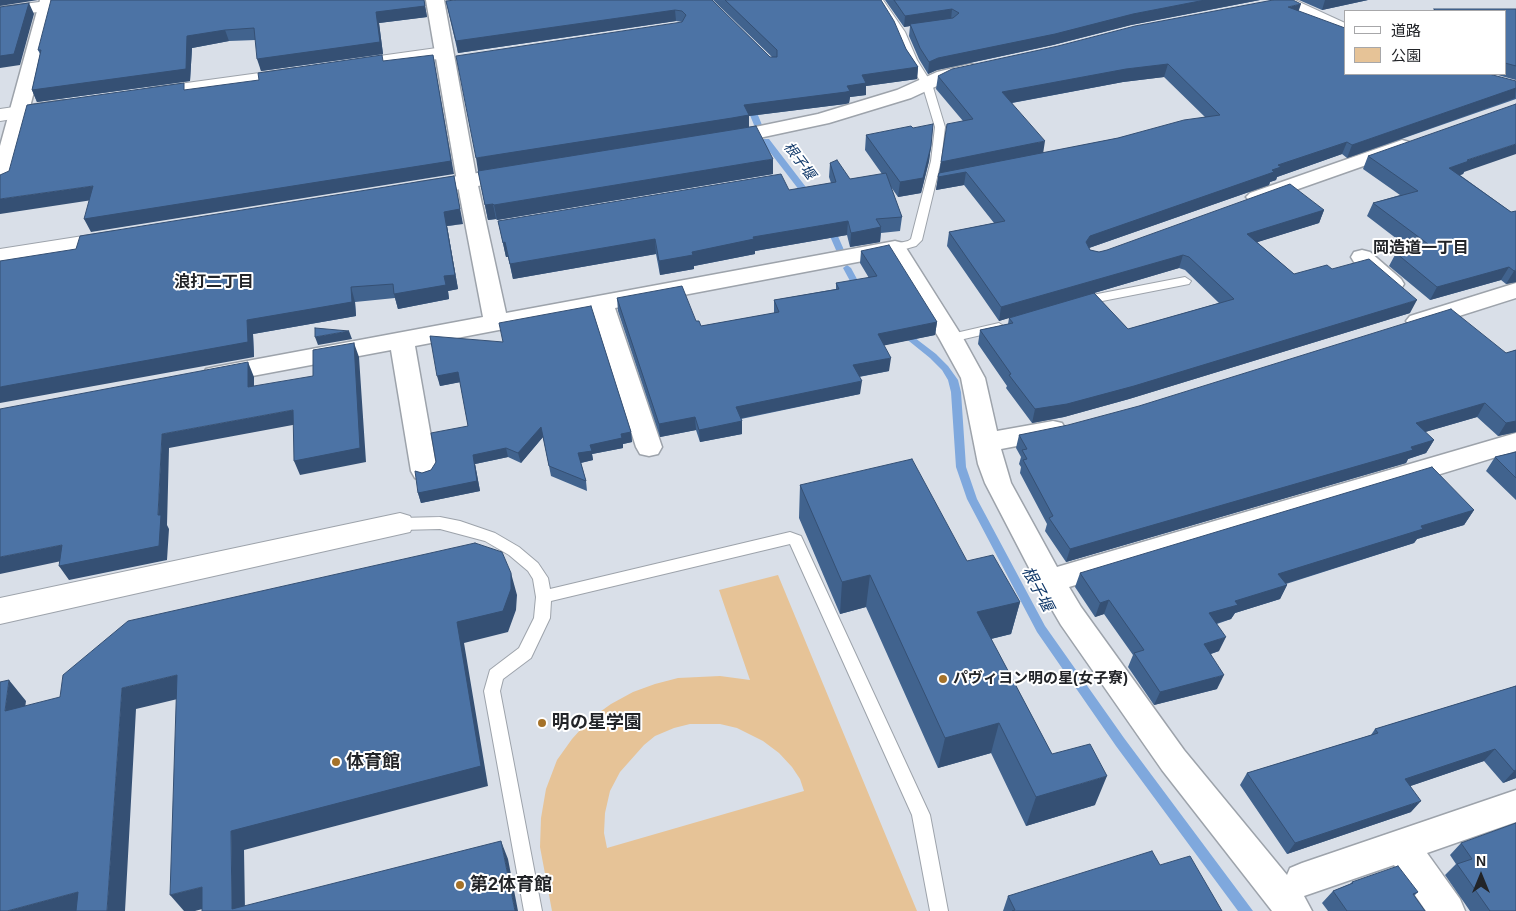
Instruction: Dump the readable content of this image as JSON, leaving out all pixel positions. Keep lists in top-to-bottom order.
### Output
{
  "districts": ["岡造道一丁目", "浪打二丁目"],
  "water": ["根子堰"],
  "places": [
    "パヴィヨン明の星(女子寮)",
    "明の星学園",
    "体育館",
    "第2体育館"
  ],
  "legend": ["道路", "公園"],
  "north": "top"
}
